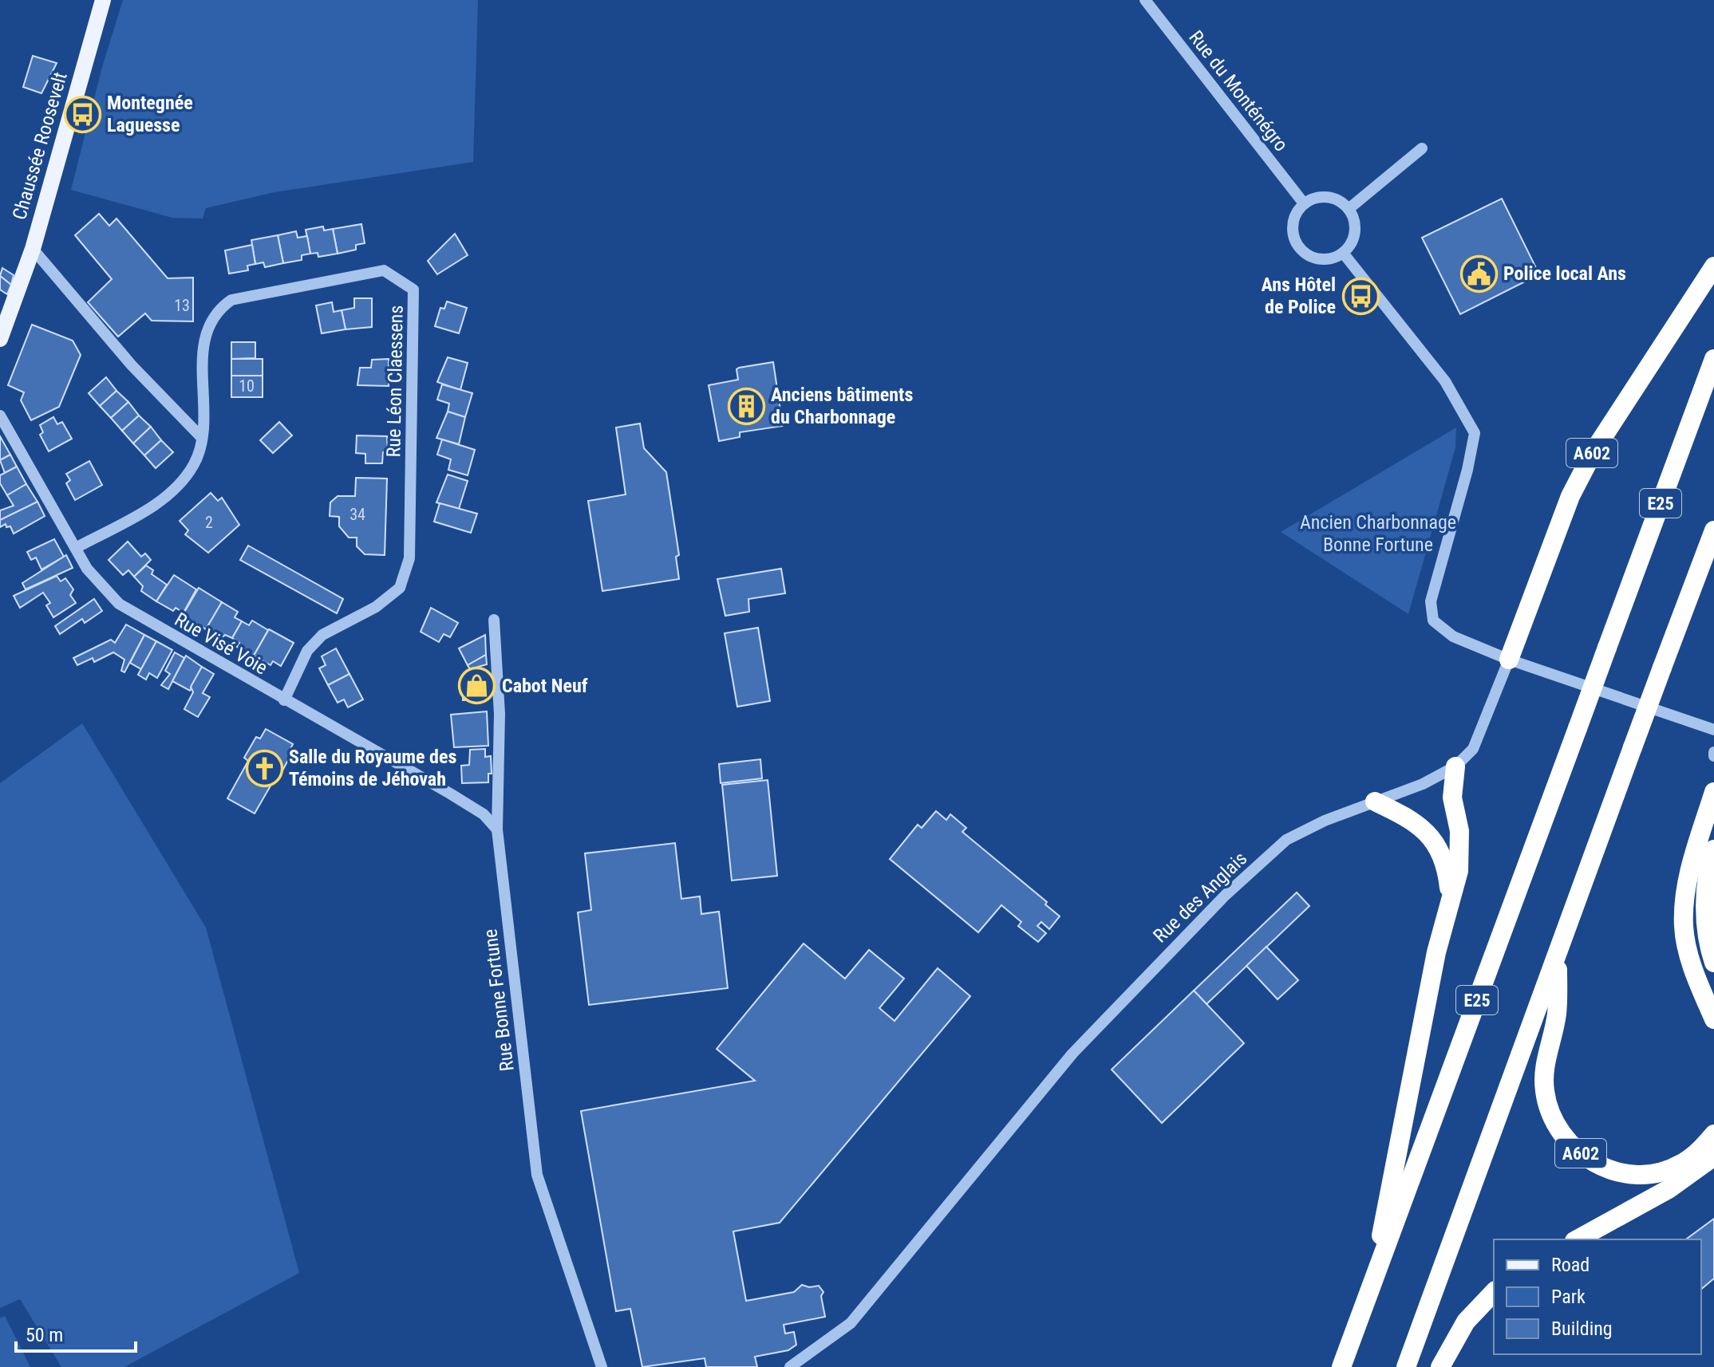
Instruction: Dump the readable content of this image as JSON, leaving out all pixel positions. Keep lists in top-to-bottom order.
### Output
{
  "streets": {
    "highway": ["A602", "E25"],
    "main road": ["Chaussée Roosevelt"],
    "street": [
      "Rue du Monténégro",
      "Rue Léon Claessens",
      "Rue Visé Voie",
      "Rue des Anglais",
      "Rue Bonne Fortune"
    ]
  },
  "crossings": [
    ["Rue Léon Claessens", "Rue Visé Voie"],
    ["A602", "Rue des Anglais"],
    ["Rue Visé Voie", "Rue Bonne Fortune"]
  ],
  "parks": ["Ancien Charbonnage Bonne Fortune"],
  "places": {
    "bus stop": ["Montegnée Laguesse", "Ans Hôtel de Police"],
    "public building": ["Police local Ans"],
    "building": ["Anciens bâtiments du Charbonnage"],
    "shop": ["Cabot Neuf"],
    "church": ["Salle du Royaume des Témoins de Jéhovah"]
  },
  "house_numbers": [
    "13",
    "10",
    "34",
    "2"
  ],
  "legend": ["Road", "Park", "Building"],
  "scale_bar": "50 m"
}
